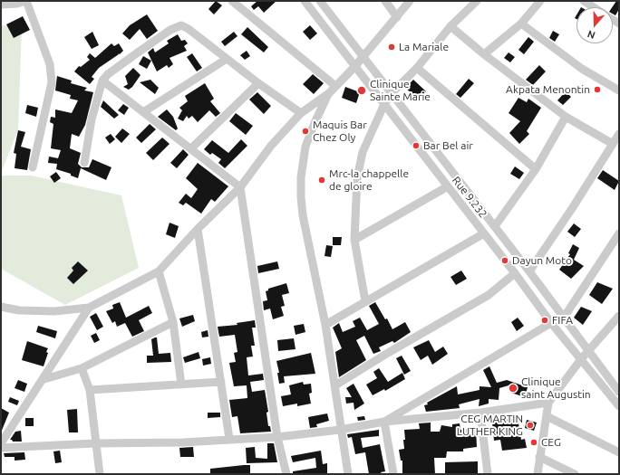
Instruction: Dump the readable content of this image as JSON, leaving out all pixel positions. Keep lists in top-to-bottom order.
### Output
{
  "streets": {
    "street": ["Rue 9.232"]
  },
  "places": [
    "La Mariale",
    "Akpata Menontin",
    "Clinique Sainte Marie",
    "Maquis Bar Chez Oly",
    "Bar Bel air",
    "Mrc-la chappelle de gloire",
    "Dayun Moto",
    "FIFA",
    "Clinique saint Augustin",
    "CEG MARTIN LUTHER KING",
    "CEG"
  ],
  "north": "bottom"
}
